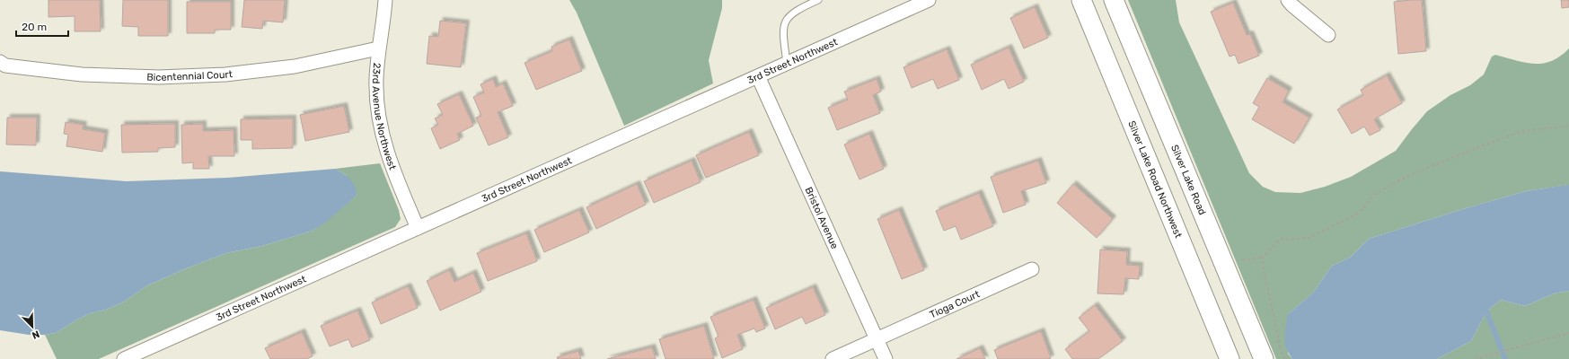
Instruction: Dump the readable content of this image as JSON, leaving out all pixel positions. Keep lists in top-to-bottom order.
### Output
{
  "streets": {
    "main road": ["Silver Lake Road Northwest", "Silver Lake Road"],
    "street": [
      "3rd Street Northwest",
      "Bicentennial Court",
      "23rd Avenue Northwest",
      "Bristol Avenue",
      "Tioga Court"
    ]
  },
  "crossings": [
    ["3rd Street Northwest", "23rd Avenue Northwest"],
    ["3rd Street Northwest", "Bristol Avenue"],
    ["Bicentennial Court", "23rd Avenue Northwest"],
    ["Bristol Avenue", "Tioga Court"]
  ],
  "scale_bar": "20 m",
  "north": "bottom right"
}
